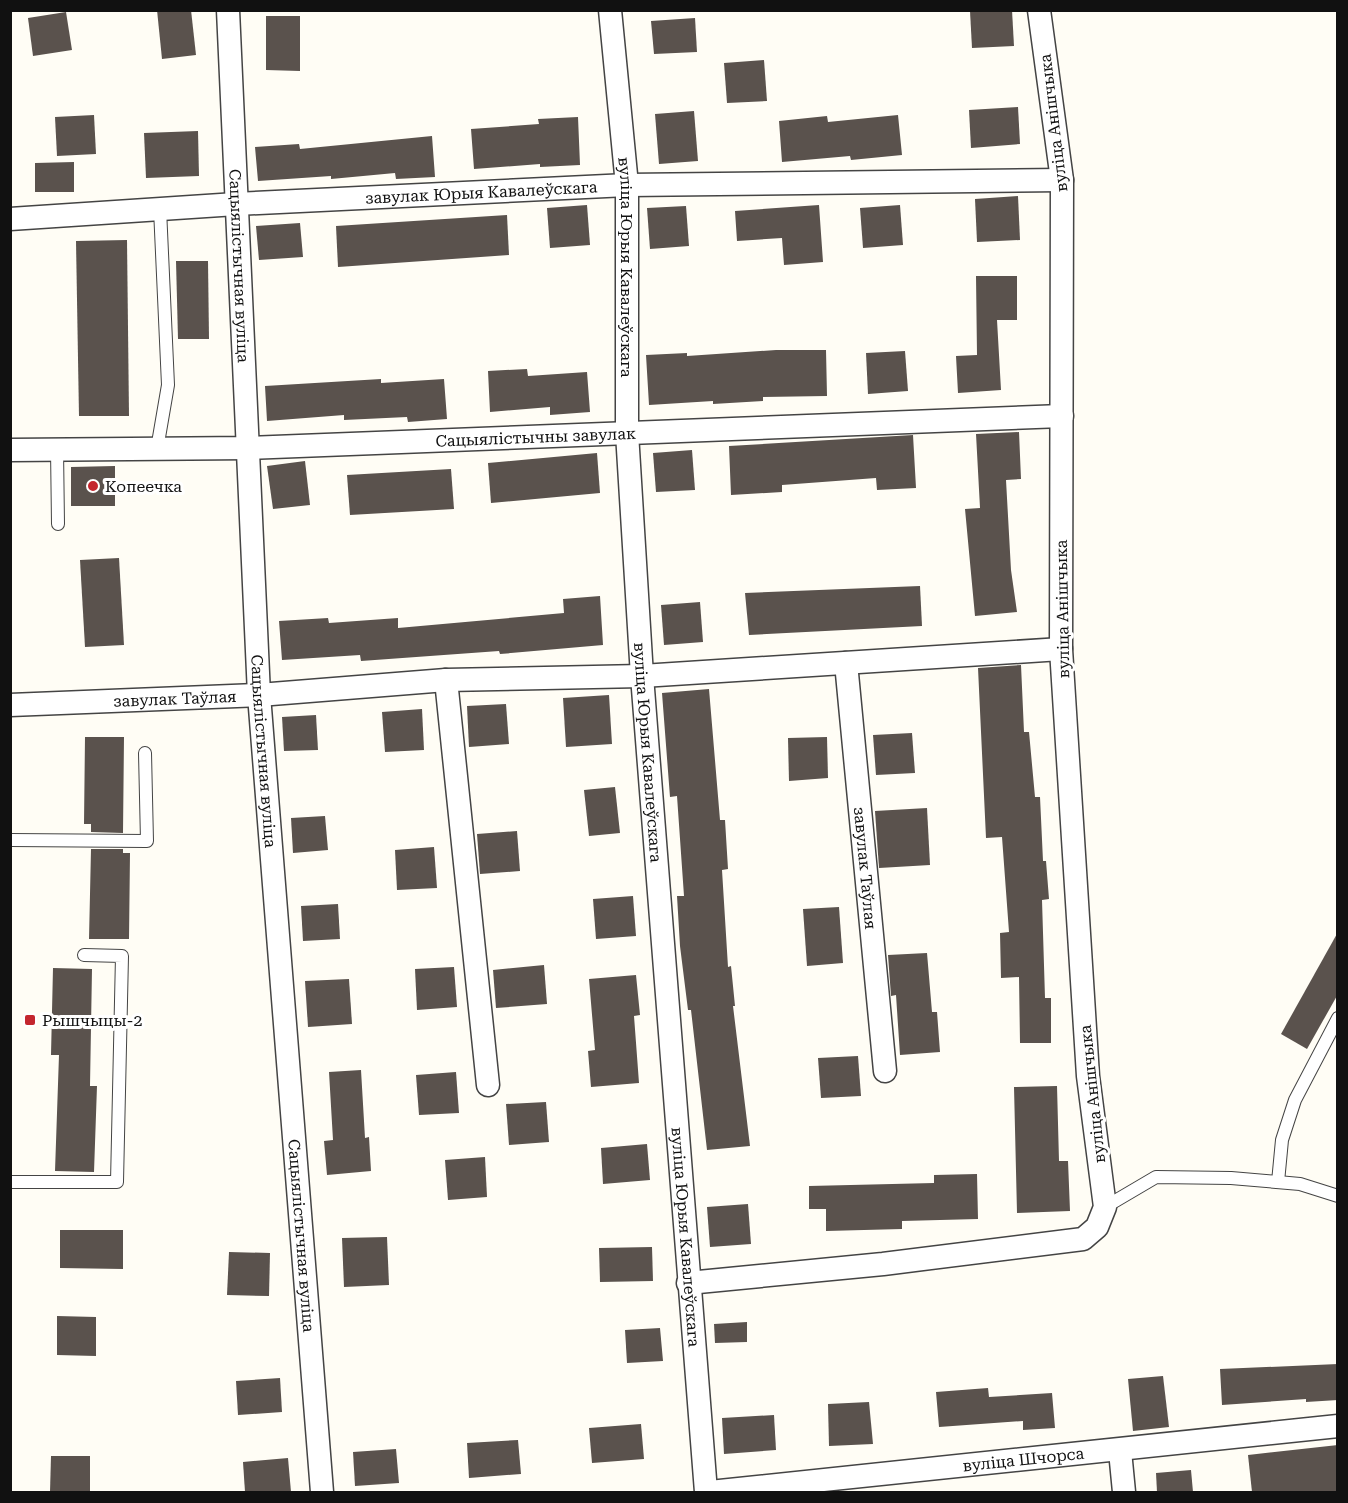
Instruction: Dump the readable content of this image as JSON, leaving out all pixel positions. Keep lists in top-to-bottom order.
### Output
{
  "streets": {
    "street": [
      "вуліца Анішчыка",
      "завулак Юрыя Кавалеўскага",
      "Сацыялістычная вуліца",
      "вуліца Юрыя Кавалеўскага",
      "Сацыялістычны завулак",
      "завулак Таўлая",
      "вуліца Шчорса"
    ]
  },
  "crossings": [
    ["вуліца Анішчыка", "завулак Юрыя Кавалеўскага"],
    ["вуліца Анішчыка", "Сацыялістычны завулак"],
    ["вуліца Анішчыка", "завулак Таўлая"],
    ["завулак Юрыя Кавалеўскага", "Сацыялістычная вуліца"],
    ["завулак Юрыя Кавалеўскага", "вуліца Юрыя Кавалеўскага"],
    ["Сацыялістычная вуліца", "Сацыялістычны завулак"],
    ["Сацыялістычная вуліца", "завулак Таўлая"],
    ["вуліца Юрыя Кавалеўскага", "Сацыялістычны завулак"],
    ["вуліца Юрыя Кавалеўскага", "завулак Таўлая"],
    ["вуліца Юрыя Кавалеўскага", "вуліца Шчорса"]
  ],
  "places": {
    "other": ["Копеечка"],
    "transit": ["Рышчыцы-2"]
  }
}
